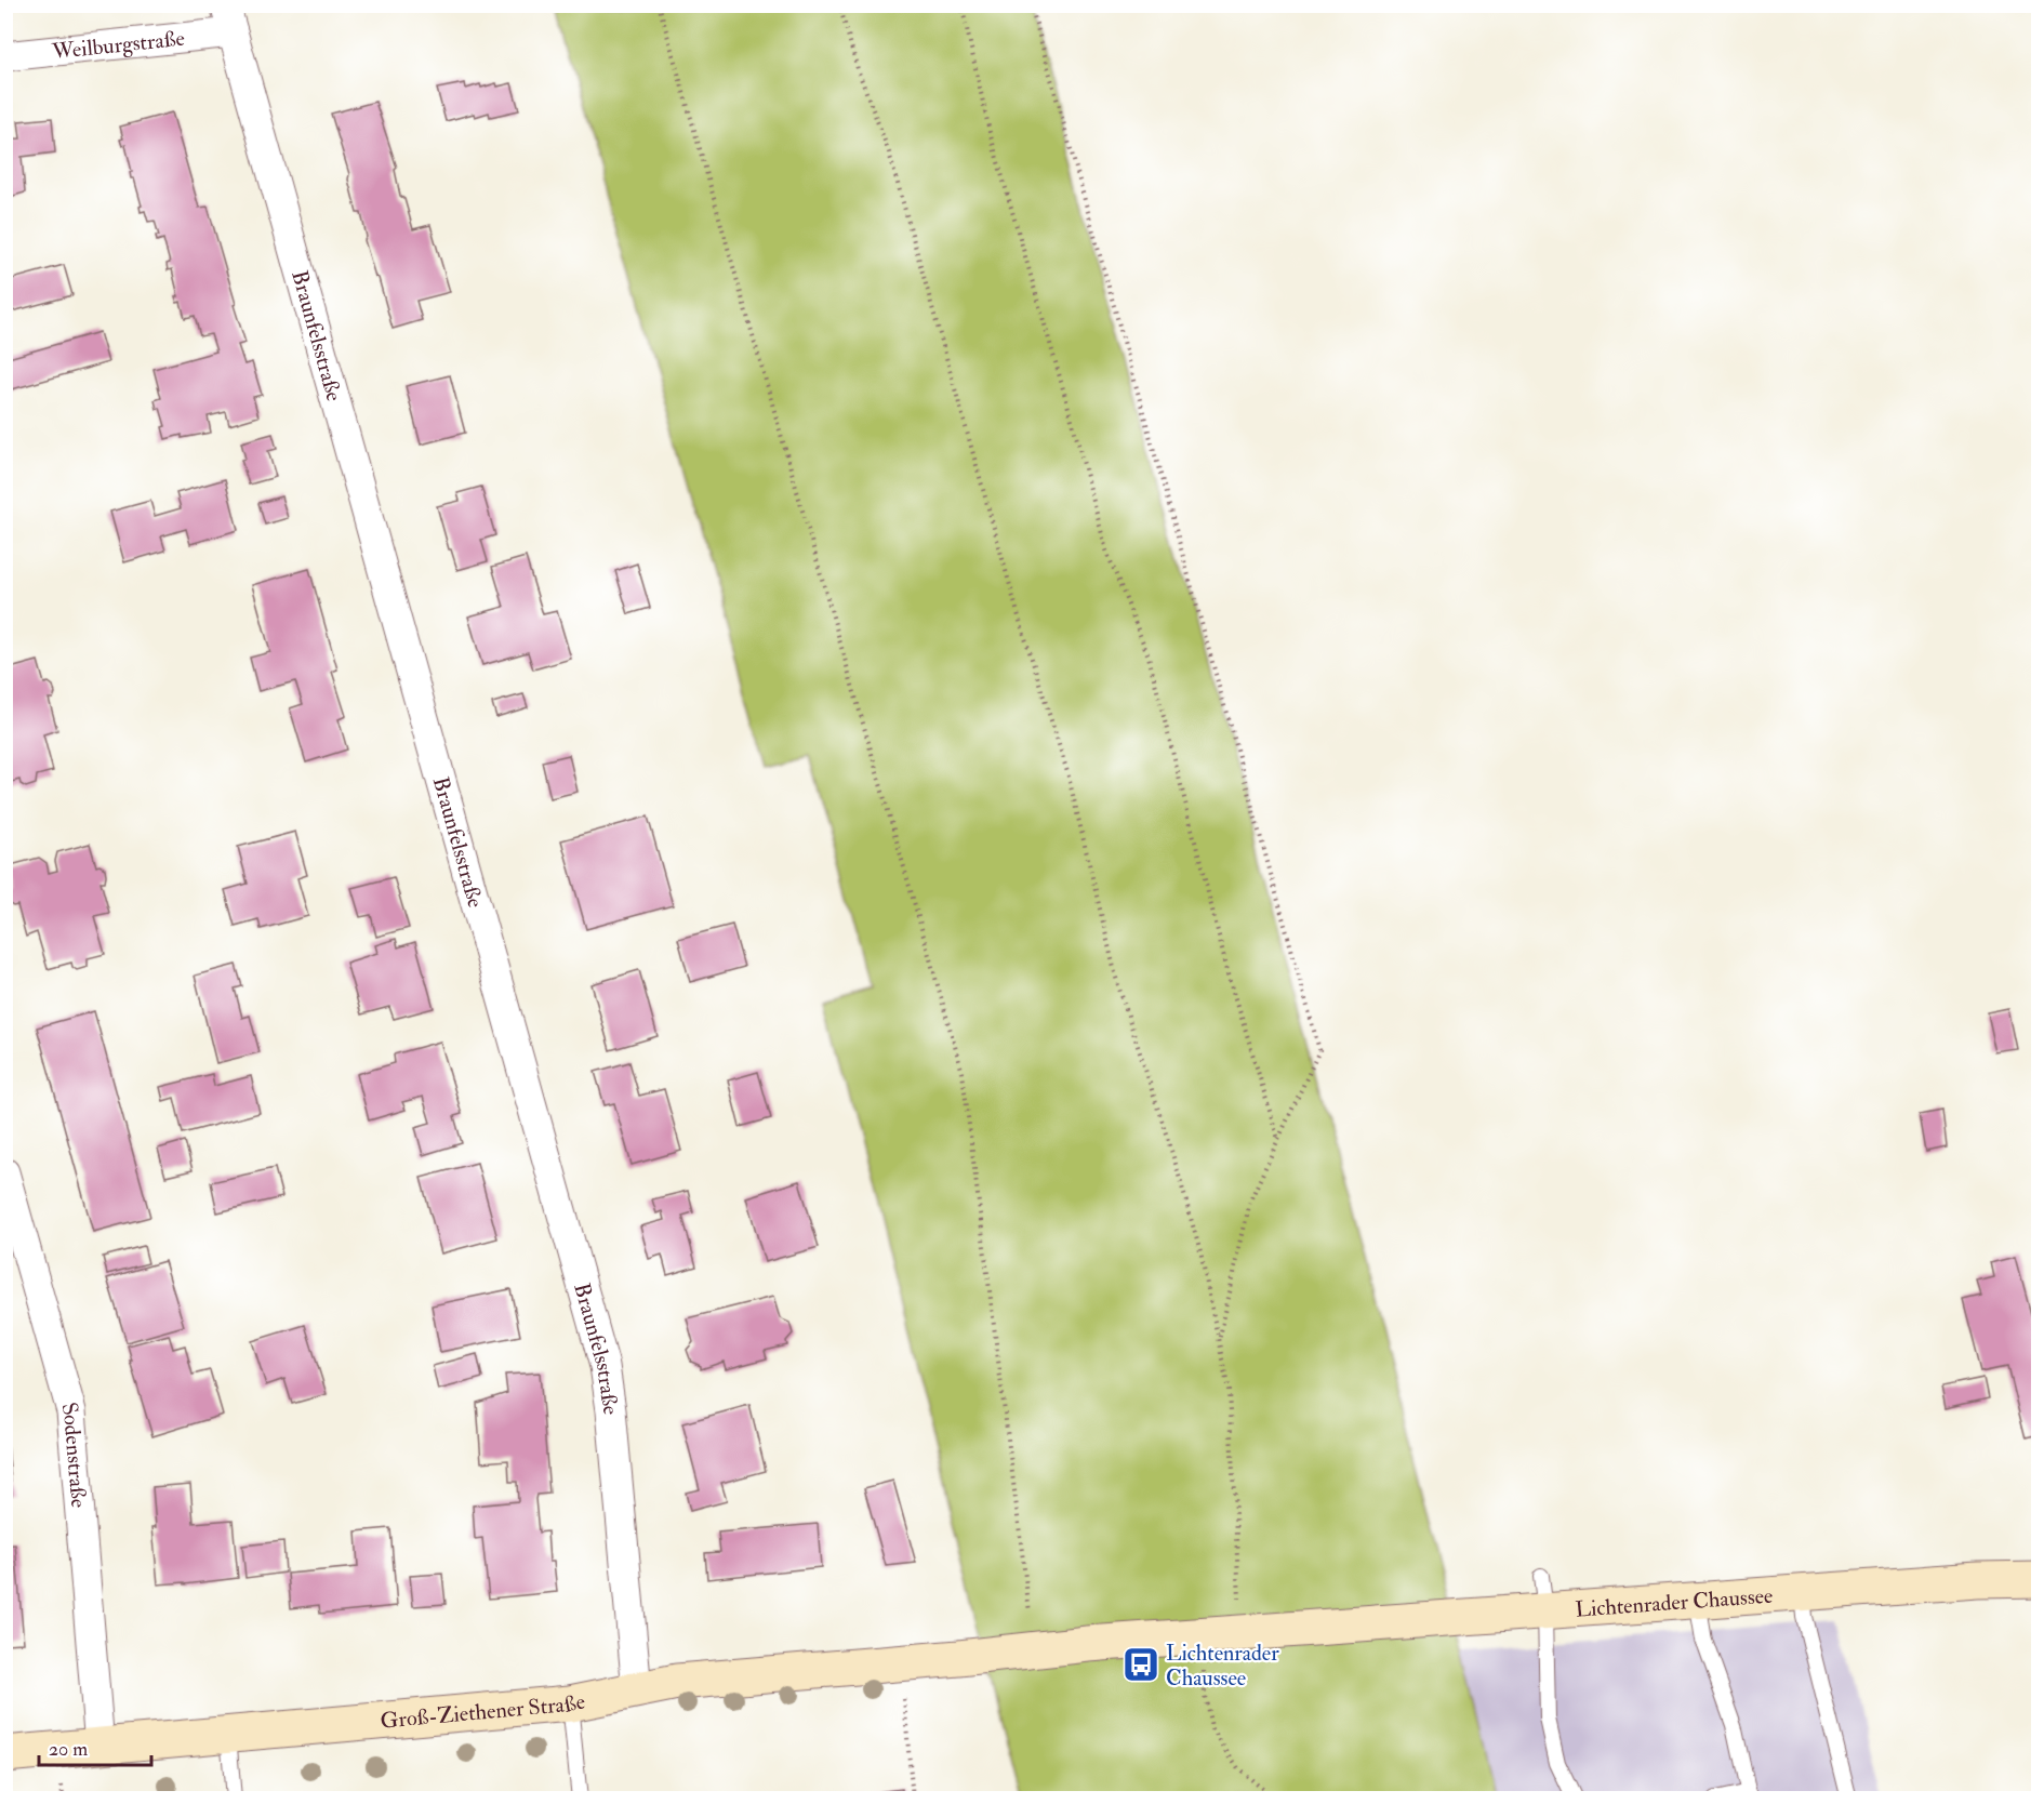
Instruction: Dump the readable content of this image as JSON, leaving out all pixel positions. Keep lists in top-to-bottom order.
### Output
{
  "streets": {
    "street": [
      "Weilburgstraße",
      "Braunfelsstraße",
      "Sodenstraße",
      "Lichtenrader Chaussee",
      "Groß-Ziethener Straße"
    ]
  },
  "crossings": [
    ["Weilburgstraße", "Braunfelsstraße"],
    ["Braunfelsstraße", "Groß-Ziethener Straße"],
    ["Sodenstraße", "Groß-Ziethener Straße"],
    ["Lichtenrader Chaussee", "Groß-Ziethener Straße"]
  ],
  "places": {
    "bus stop": ["Lichtenrader Chaussee"]
  },
  "scale_bar": "20 m"
}
